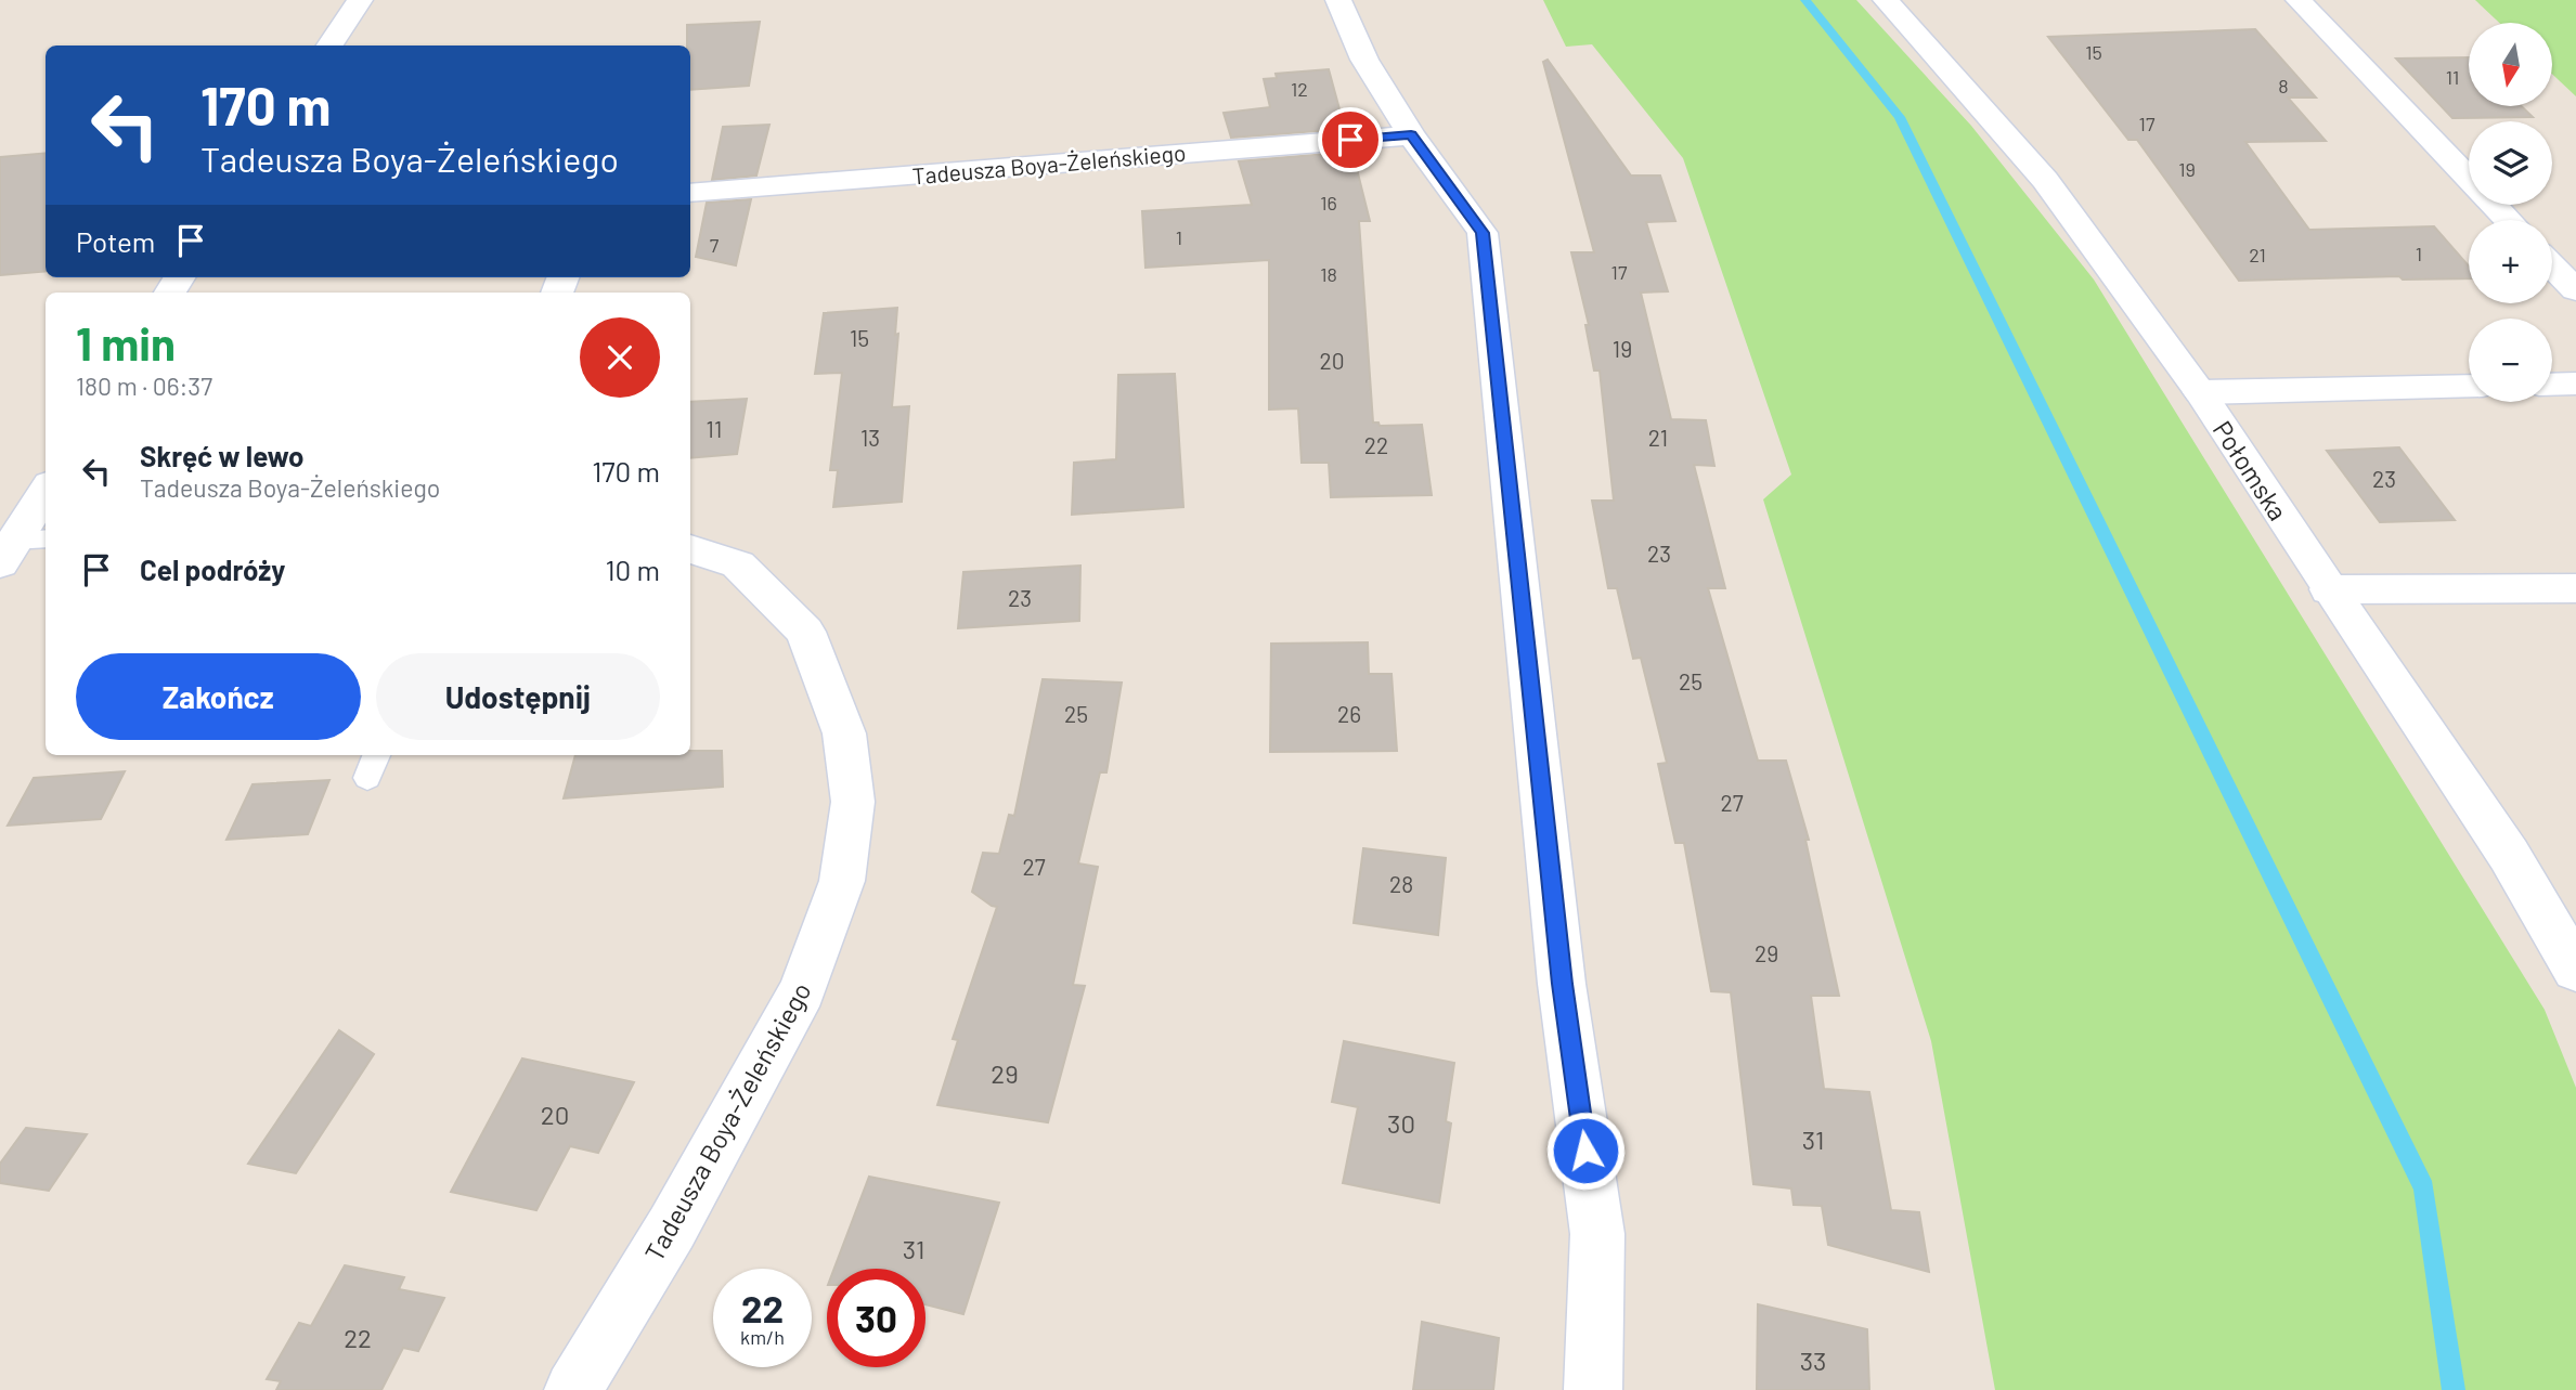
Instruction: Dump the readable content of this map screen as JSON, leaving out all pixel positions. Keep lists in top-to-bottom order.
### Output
{
  "streets": {
    "street": ["Tadeusza Boya-Żeleńskiego", "Połomska"]
  },
  "house_numbers": [
    "15",
    "11",
    "8",
    "12",
    "17",
    "19",
    "16",
    "1",
    "7",
    "1",
    "21",
    "17",
    "18",
    "15",
    "19",
    "20",
    "11",
    "13",
    "21",
    "22",
    "23",
    "23",
    "23",
    "25",
    "25",
    "26",
    "27",
    "27",
    "28",
    "29",
    "29",
    "20",
    "30",
    "31",
    "31",
    "22",
    "33"
  ],
  "north": "bottom",
  "page": {
    "map_buttons": ["+", "−"],
    "turn": ["170 m", "Tadeusza Boya-Żeleńskiego"],
    "then": "Potem",
    "heading": ["1 min", "180 m · 06:37"],
    "list": [
      {
        "name": "Skręć w lewo",
        "note": "Tadeusza Boya-Żeleńskiego",
        "value": "170 m"
      },
      {
        "name": "Cel podróży",
        "value": "10 m"
      }
    ],
    "buttons": ["Zakończ", "Udostępnij"],
    "speed": "22 km/h",
    "limit": "30"
  }
}
